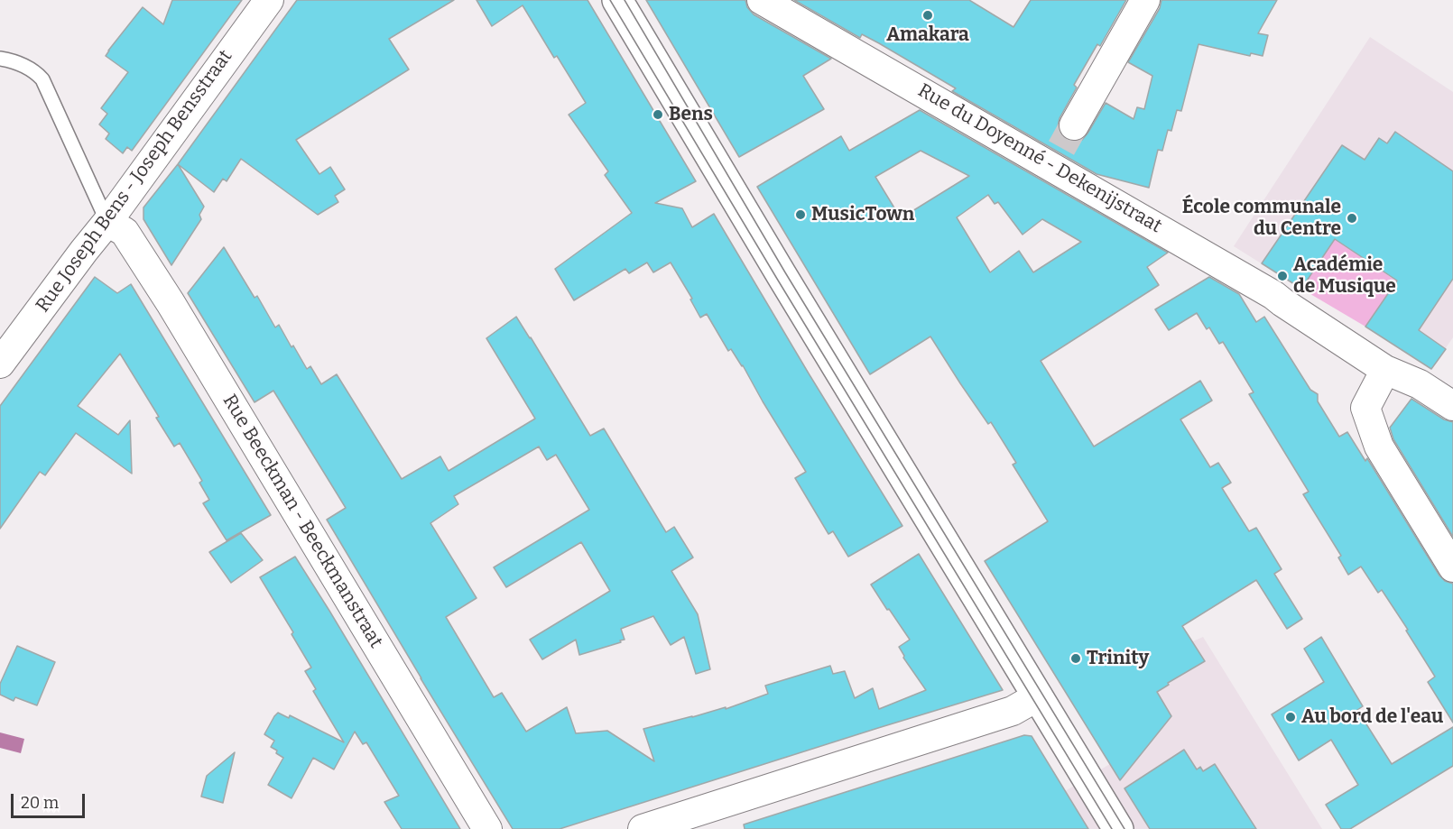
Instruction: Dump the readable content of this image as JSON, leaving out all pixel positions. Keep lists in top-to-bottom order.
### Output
{
  "streets": {
    "street": ["Rue du Doyenné - Dekenijstraat", "Rue Joseph Bens - Joseph Bensstraat", "Rue Beeckman - Beeckmanstraat"]
  },
  "crossings": [
    ["Rue Joseph Bens - Joseph Bensstraat", "Rue Beeckman - Beeckmanstraat"]
  ],
  "places": [
    "Amakara",
    "Bens",
    "MusicTown",
    "École communale du Centre",
    "Académie de Musique",
    "Trinity",
    "Au bord de l'eau"
  ],
  "scale_bar": "20 m"
}
